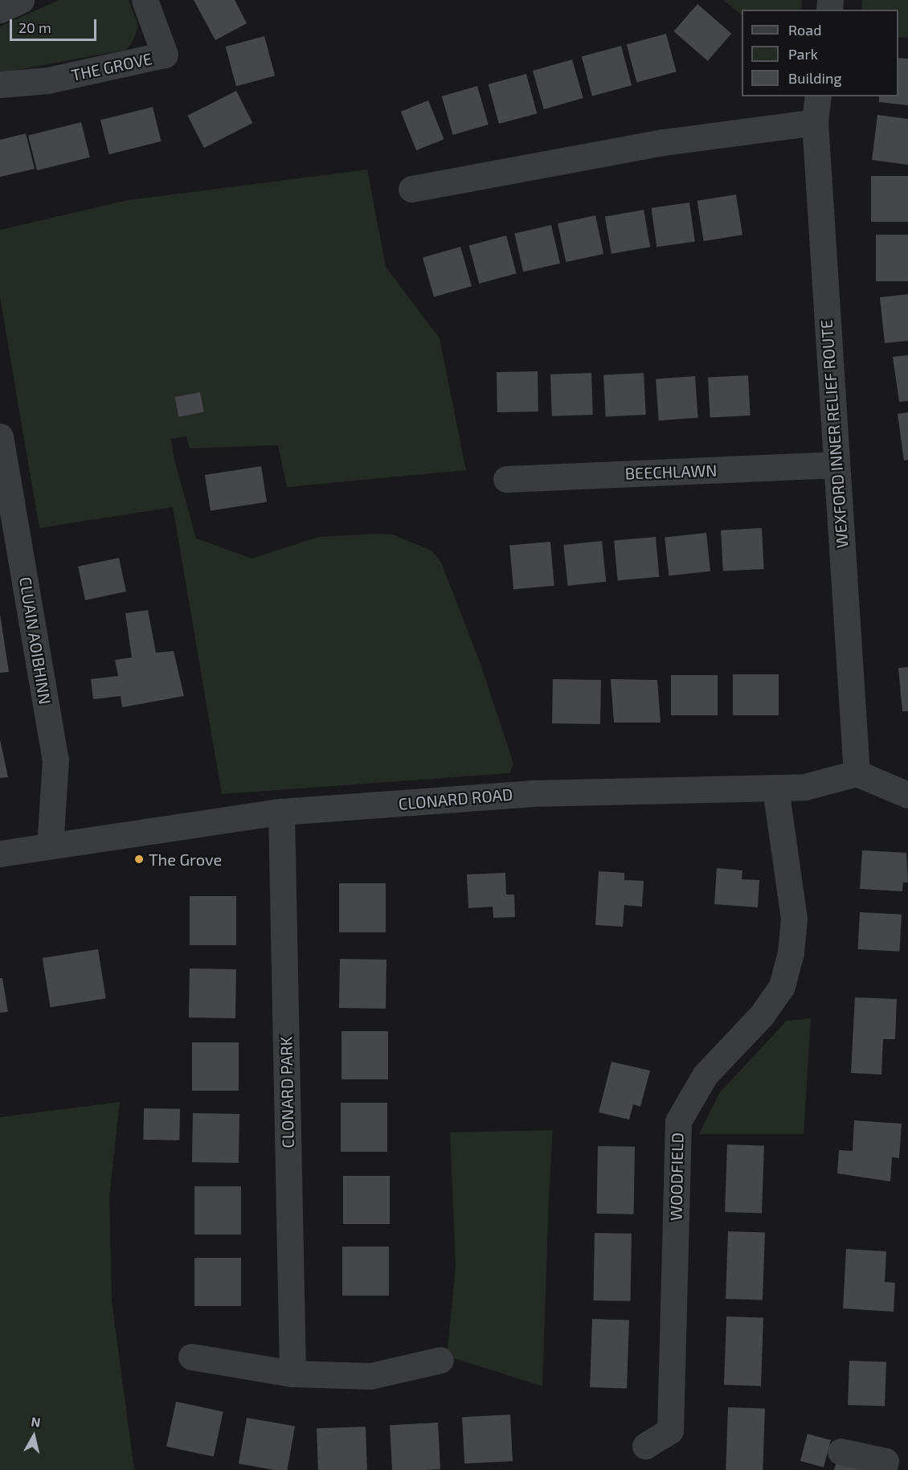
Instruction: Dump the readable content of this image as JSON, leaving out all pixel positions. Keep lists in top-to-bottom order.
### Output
{
  "streets": {
    "street": [
      "THE GROVE",
      "WEXFORD INNER RELIEF ROUTE",
      "BEECHLAWN",
      "CLUAIN AOIBHINN",
      "CLONARD ROAD",
      "CLONARD PARK",
      "WOODFIELD"
    ]
  },
  "crossings": [
    ["WEXFORD INNER RELIEF ROUTE", "BEECHLAWN"],
    ["WEXFORD INNER RELIEF ROUTE", "CLONARD ROAD"],
    ["CLUAIN AOIBHINN", "CLONARD ROAD"],
    ["CLONARD ROAD", "CLONARD PARK"],
    ["CLONARD ROAD", "WOODFIELD"]
  ],
  "places": ["The Grove"],
  "legend": ["Road", "Park", "Building"],
  "scale_bar": "20 m",
  "north": "top"
}
